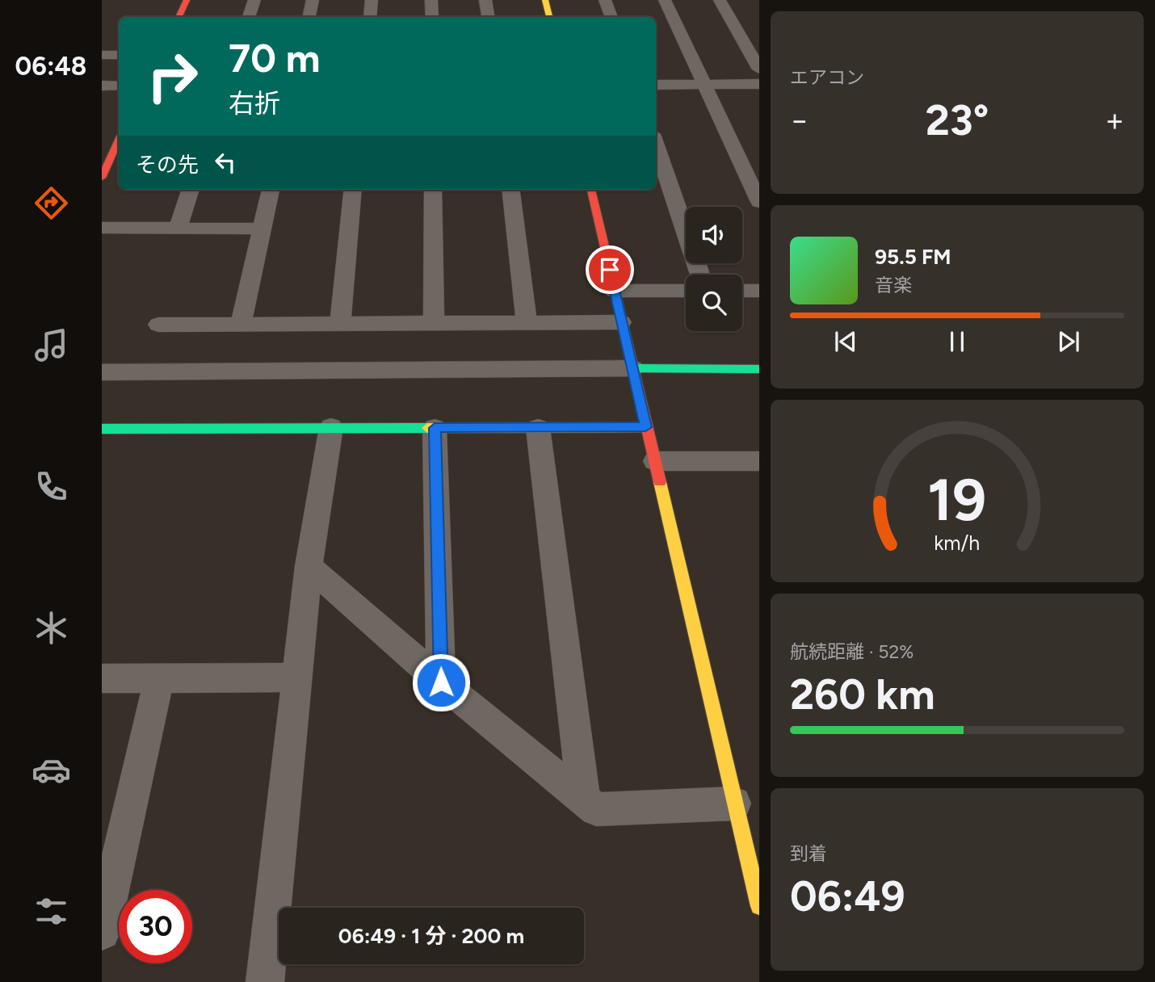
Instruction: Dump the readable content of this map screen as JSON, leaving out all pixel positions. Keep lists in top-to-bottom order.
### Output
{
  "page": {
    "tabs": "06:48",
    "tile": [
      "エアコン",
      ["航続距離 · 52%", "260 km"],
      ["到着", "06:49"]
    ],
    "turn": ["70 m", "右折"],
    "heat": ["−", "23°", "+"],
    "then": "その先",
    "song": ["95.5 FM", "音楽"],
    "limit": "30",
    "trip": "06:49 · 1 分 · 200 m",
    "gauge": ["19", "km/h"]
  }
}
